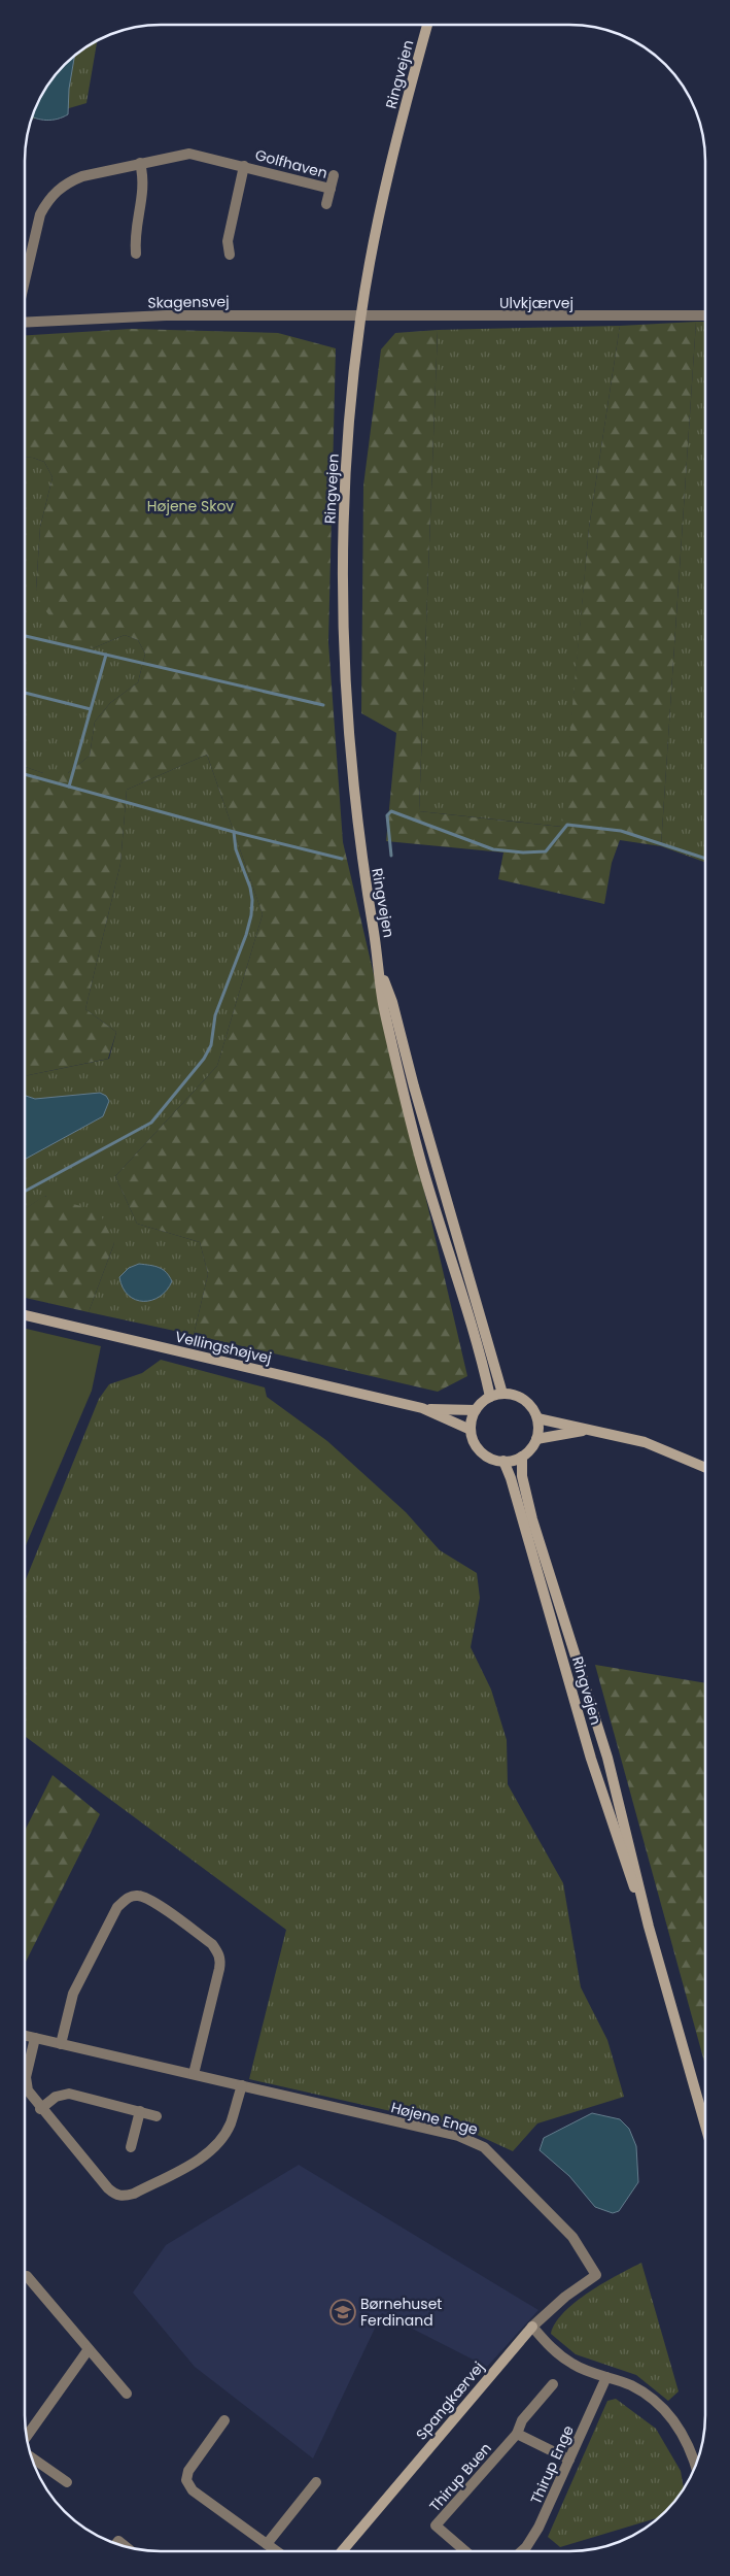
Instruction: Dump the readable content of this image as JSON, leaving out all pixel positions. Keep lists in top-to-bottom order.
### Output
{
  "streets": {
    "main road": ["Ringvejen", "Vellingshøjvej", "Spangkærvej"],
    "street": [
      "Golfhaven",
      "Skagensvej",
      "Ulvkjærvej",
      "Højene Enge",
      "Thirup Enge",
      "Thirup Buen"
    ]
  },
  "crossings": [
    ["Ringvejen", "Skagensvej"],
    ["Ringvejen", "Ulvkjærvej"],
    ["Ringvejen", "Vellingshøjvej"],
    ["Skagensvej", "Ulvkjærvej"],
    ["Højene Enge", "Spangkærvej"]
  ],
  "parks": ["Højene Skov"],
  "places": {
    "school or university": ["Børnehuset Ferdinand"]
  }
}
